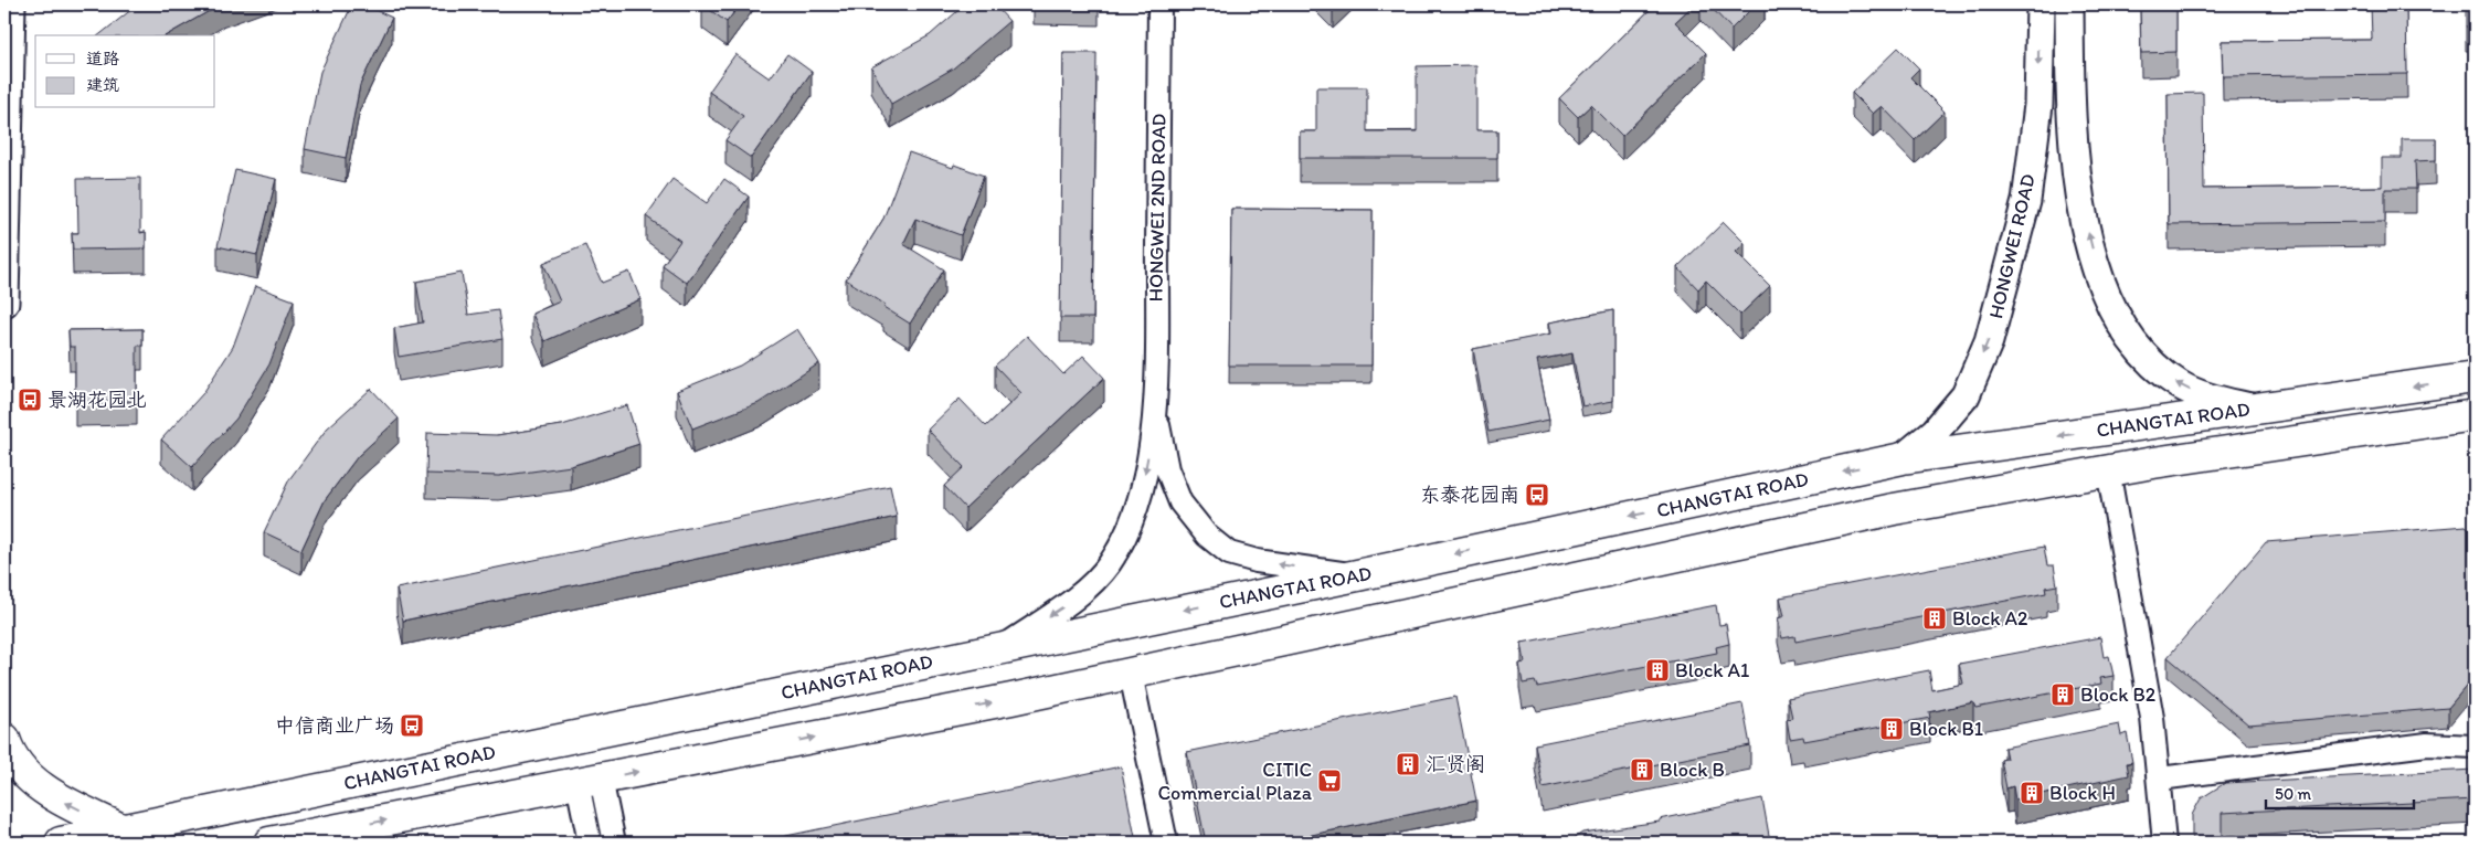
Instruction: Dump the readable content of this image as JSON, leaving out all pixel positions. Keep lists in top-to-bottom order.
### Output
{
  "streets": {
    "highway": ["CHANGTAI ROAD"],
    "street": ["HONGWEI 2ND ROAD", "HONGWEI ROAD"]
  },
  "crossings": [
    ["HONGWEI ROAD", "CHANGTAI ROAD"]
  ],
  "one_way": ["HONGWEI ROAD"],
  "places": {
    "bus stop": ["景湖花园北", "东泰花园南", "中信商业广场"],
    "building": [
      "Block A2",
      "Block A1",
      "Block B2",
      "Block B1",
      "汇贤阁",
      "Block B",
      "Block H"
    ],
    "supermarket": ["CITIC Commercial Plaza"]
  },
  "legend": ["道路", "建筑"],
  "scale_bar": "50 m"
}
